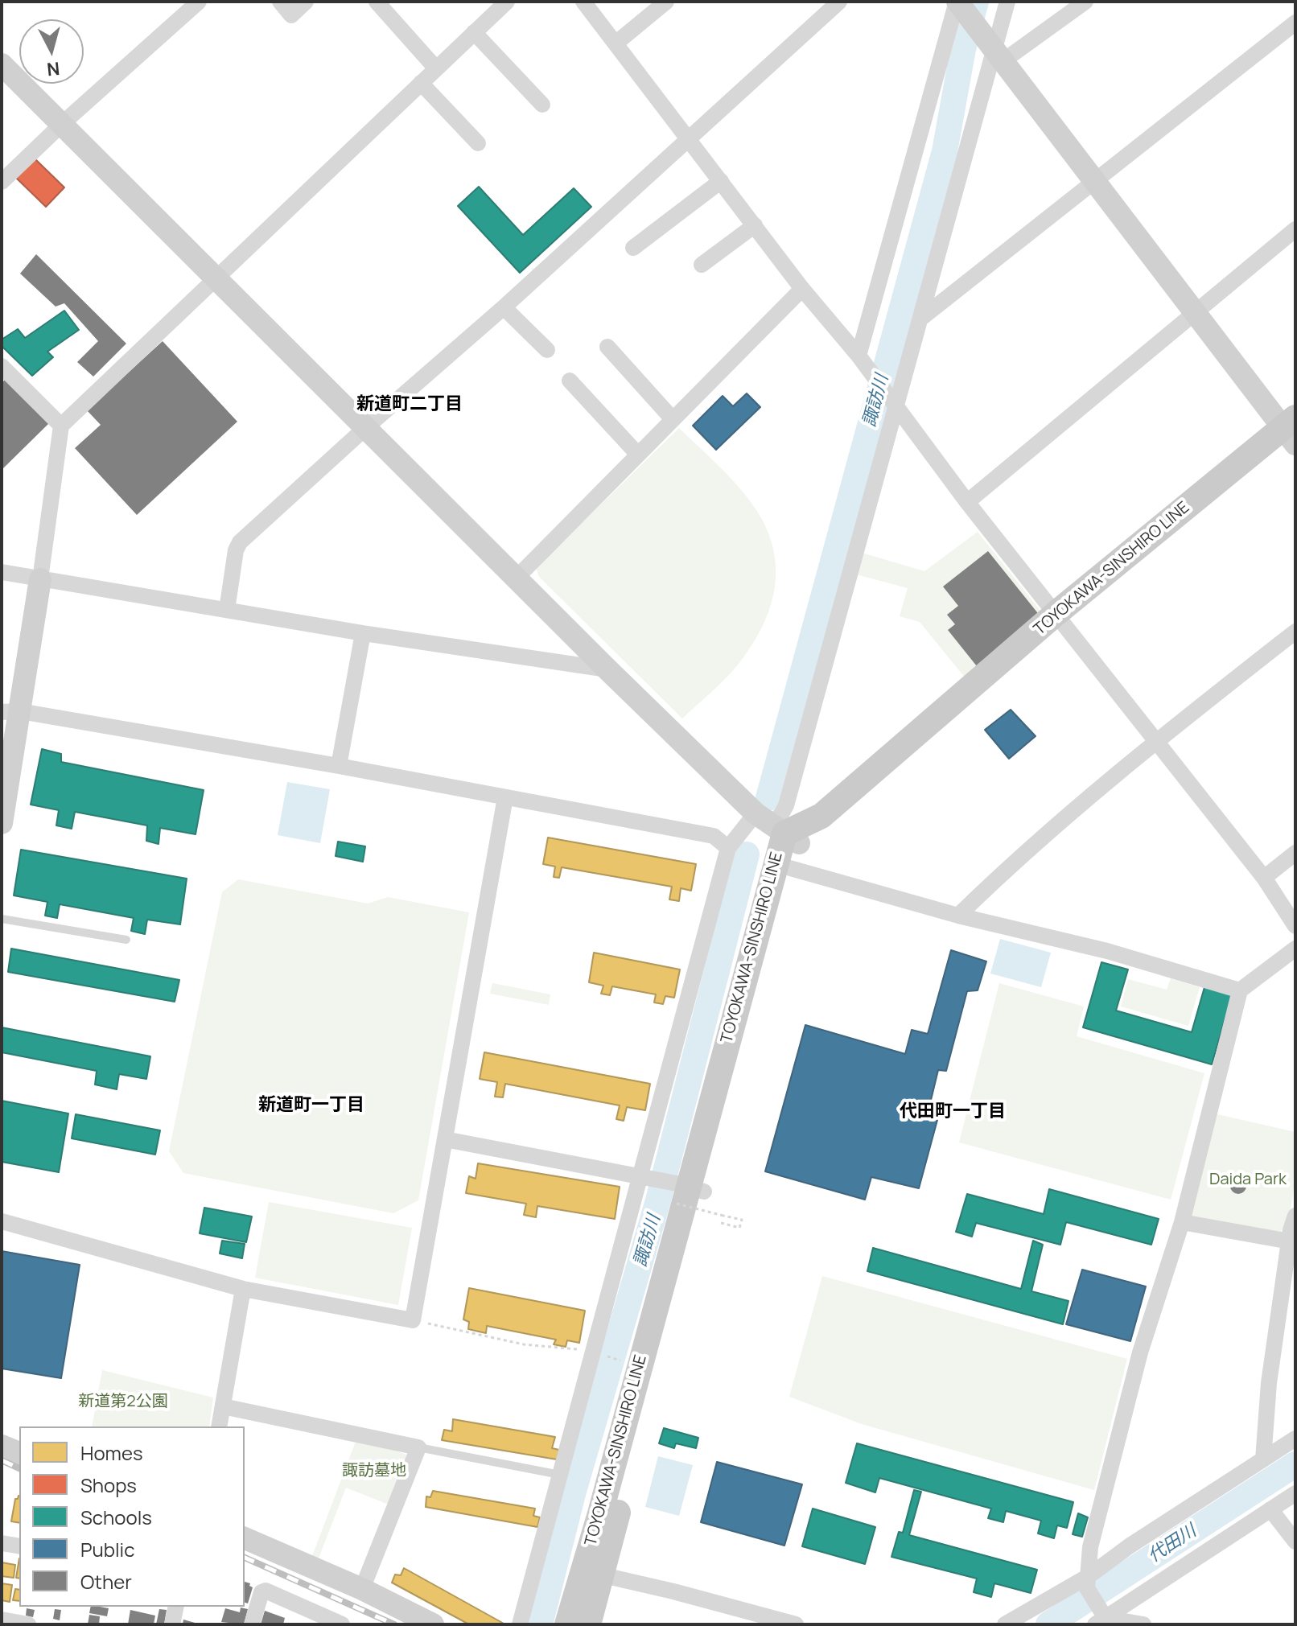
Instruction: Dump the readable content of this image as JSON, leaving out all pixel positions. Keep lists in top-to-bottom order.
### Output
{
  "streets": {
    "main road": ["TOYOKAWA-SINSHIRO LINE"]
  },
  "districts": ["新道町二丁目", "新道町一丁目", "代田町一丁目"],
  "water": ["諏訪川", "代田川"],
  "parks": ["Daida Park", "新道第2公園", "諏訪墓地"],
  "legend": [
    "Homes",
    "Shops",
    "Schools",
    "Public",
    "Other"
  ],
  "north": "bottom"
}
